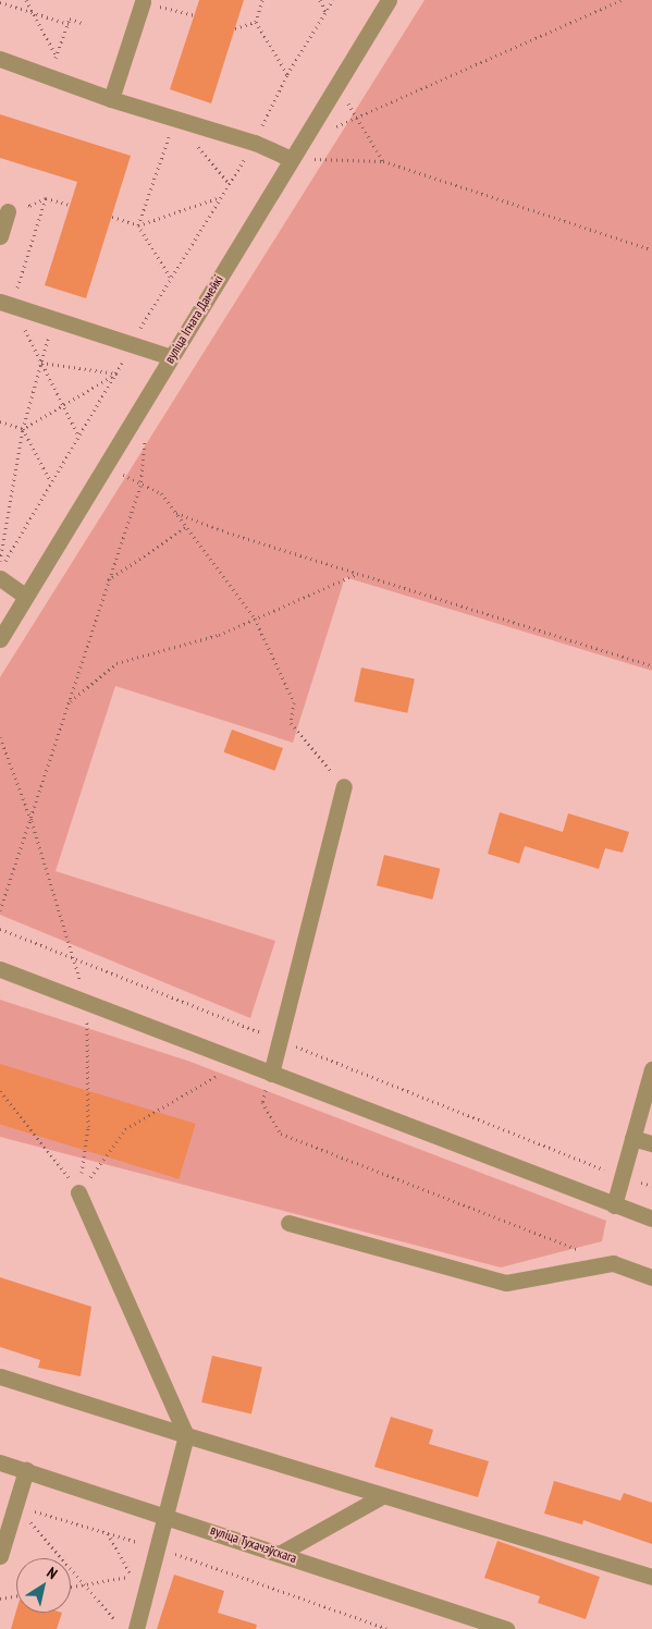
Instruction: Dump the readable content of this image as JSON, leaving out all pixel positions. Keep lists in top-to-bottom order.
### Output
{
  "streets": {
    "street": ["вуліца Ігната Дамейкі", "вуліца Тухачэўскага"]
  },
  "north": "top right"
}
